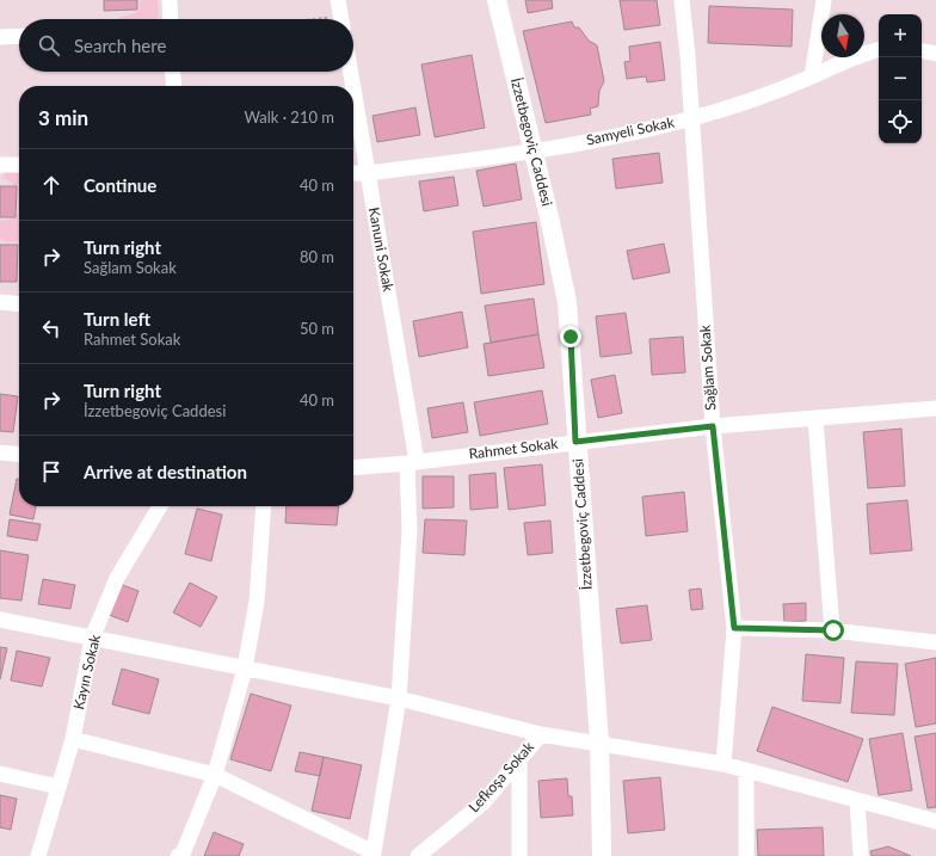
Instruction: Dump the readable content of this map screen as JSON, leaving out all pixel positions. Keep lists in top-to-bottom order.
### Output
{
  "streets": {
    "street": [
      "Samyeli Sokak",
      "İzzetbegoviç Caddesi",
      "Kanuni Sokak",
      "Sağlam Sokak",
      "Rahmet Sokak",
      "Kayın Sokak",
      "Lefkoşa Sokak"
    ]
  },
  "crossings": [
    ["Samyeli Sokak", "İzzetbegoviç Caddesi"],
    ["Samyeli Sokak", "Kanuni Sokak"],
    ["Samyeli Sokak", "Sağlam Sokak"],
    ["İzzetbegoviç Caddesi", "Rahmet Sokak"],
    ["Kanuni Sokak", "Rahmet Sokak"],
    ["Sağlam Sokak", "Rahmet Sokak"]
  ],
  "north": "bottom",
  "page": {
    "map_buttons": ["+", "−"],
    "search": "Search here",
    "heading": ["3 min", "Walk · 210 m"],
    "list": [
      ["Continue", "40 m"],
      ["Turn right", "Sağlam Sokak", "80 m"],
      ["Turn left", "Rahmet Sokak", "50 m"],
      ["Turn right", "İzzetbegoviç Caddesi", "40 m"],
      "Arrive at destination"
    ]
  }
}
